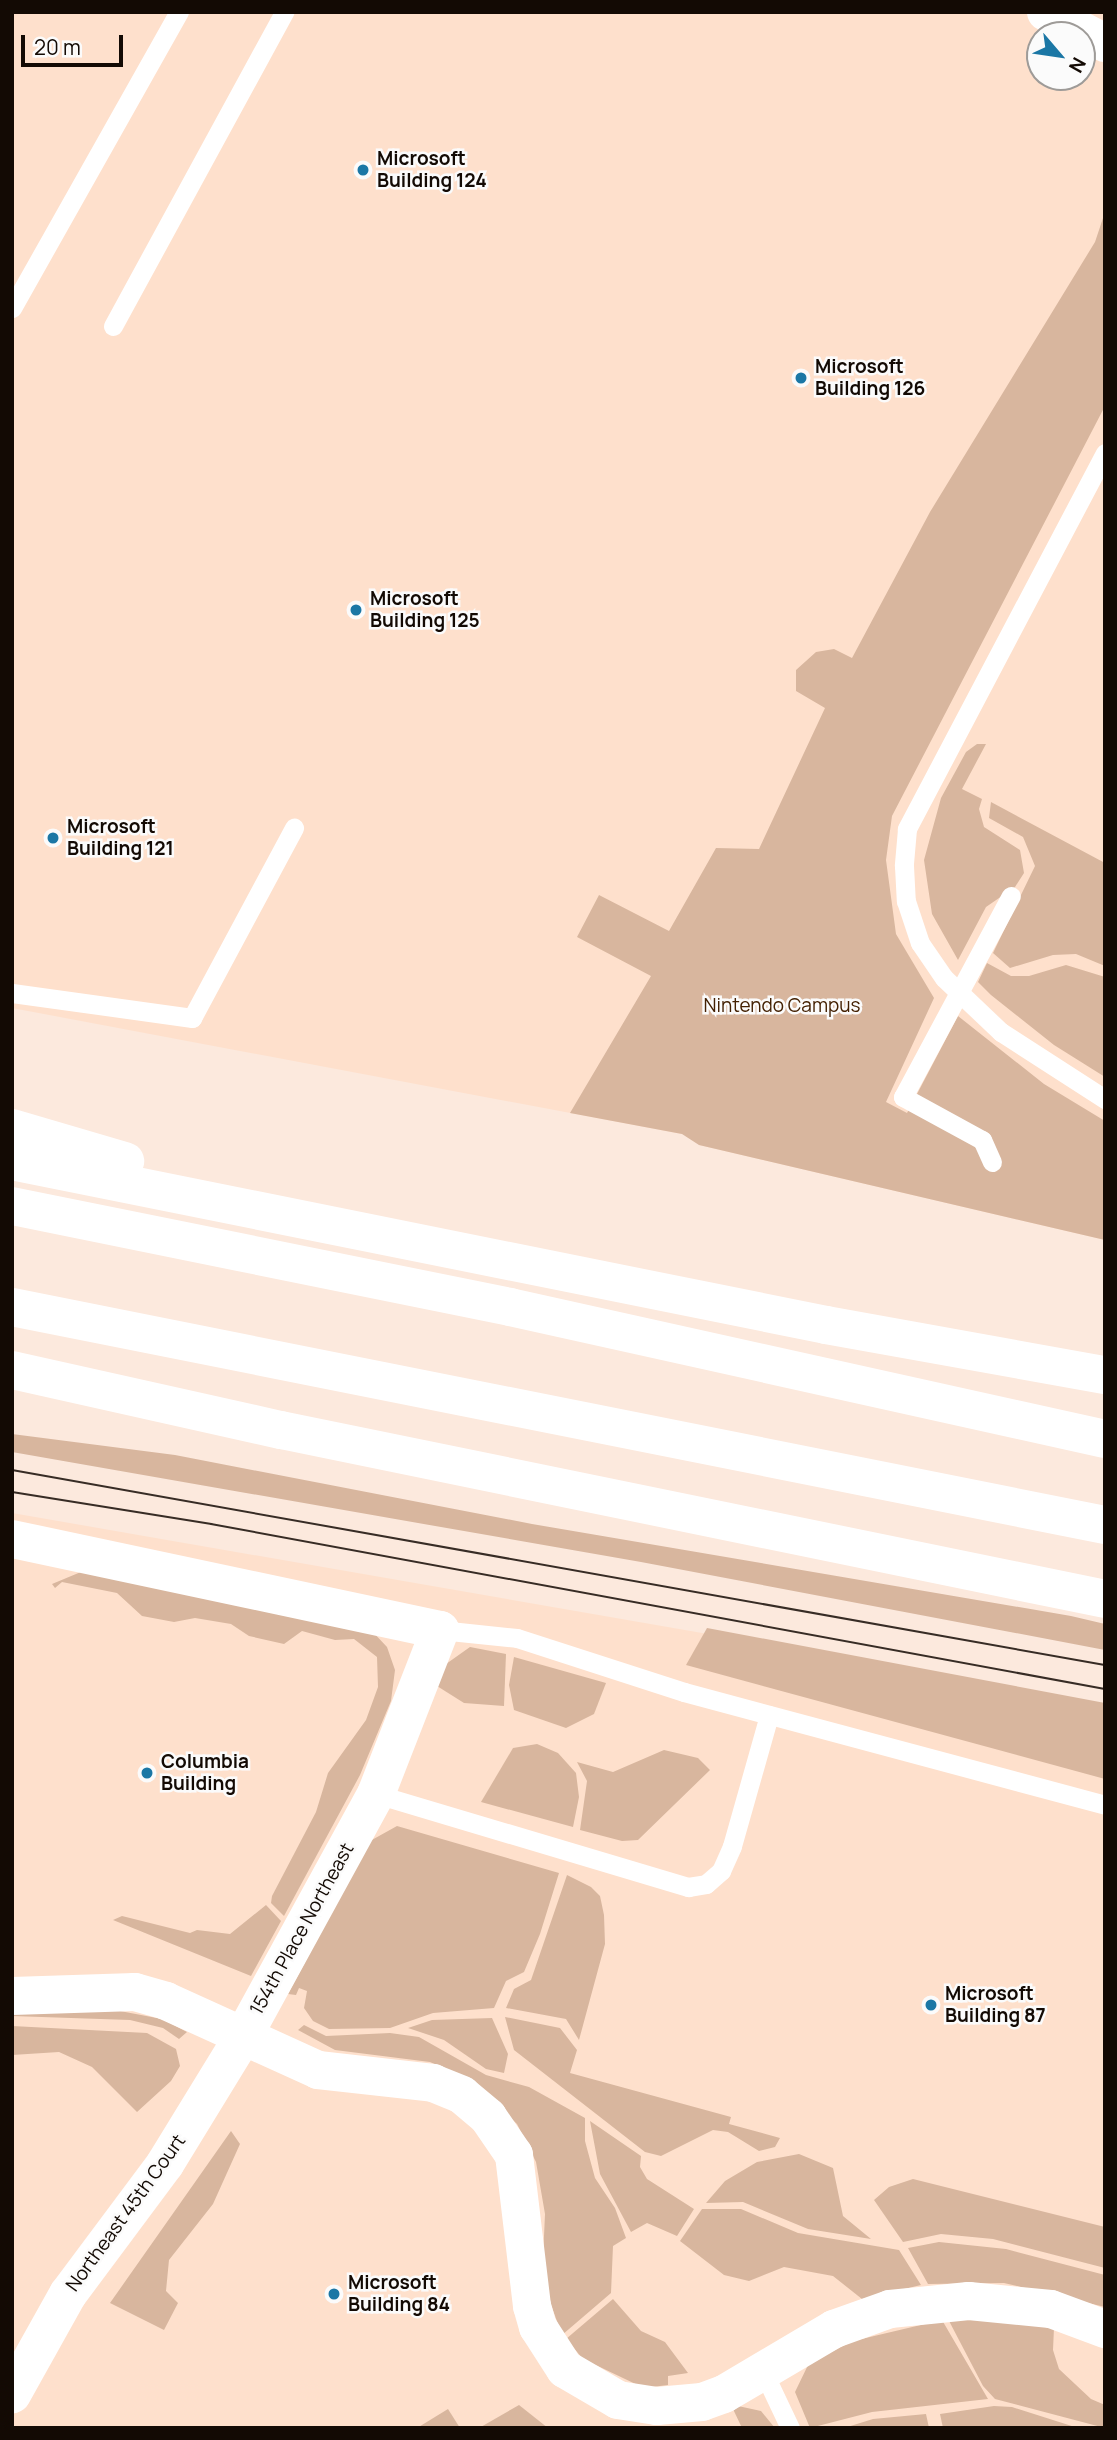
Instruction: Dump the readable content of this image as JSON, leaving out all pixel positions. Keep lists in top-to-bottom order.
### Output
{
  "streets": {
    "main road": ["154th Place Northeast", "Northeast 45th Court"]
  },
  "crossings": [
    ["154th Place Northeast", "Northeast 45th Court"]
  ],
  "parks": ["Nintendo Campus"],
  "places": [
    "Microsoft Building 124",
    "Microsoft Building 126",
    "Microsoft Building 125",
    "Microsoft Building 121",
    "Columbia Building",
    "Microsoft Building 87",
    "Microsoft Building 84"
  ],
  "scale_bar": "20 m",
  "north": "bottom right"
}
